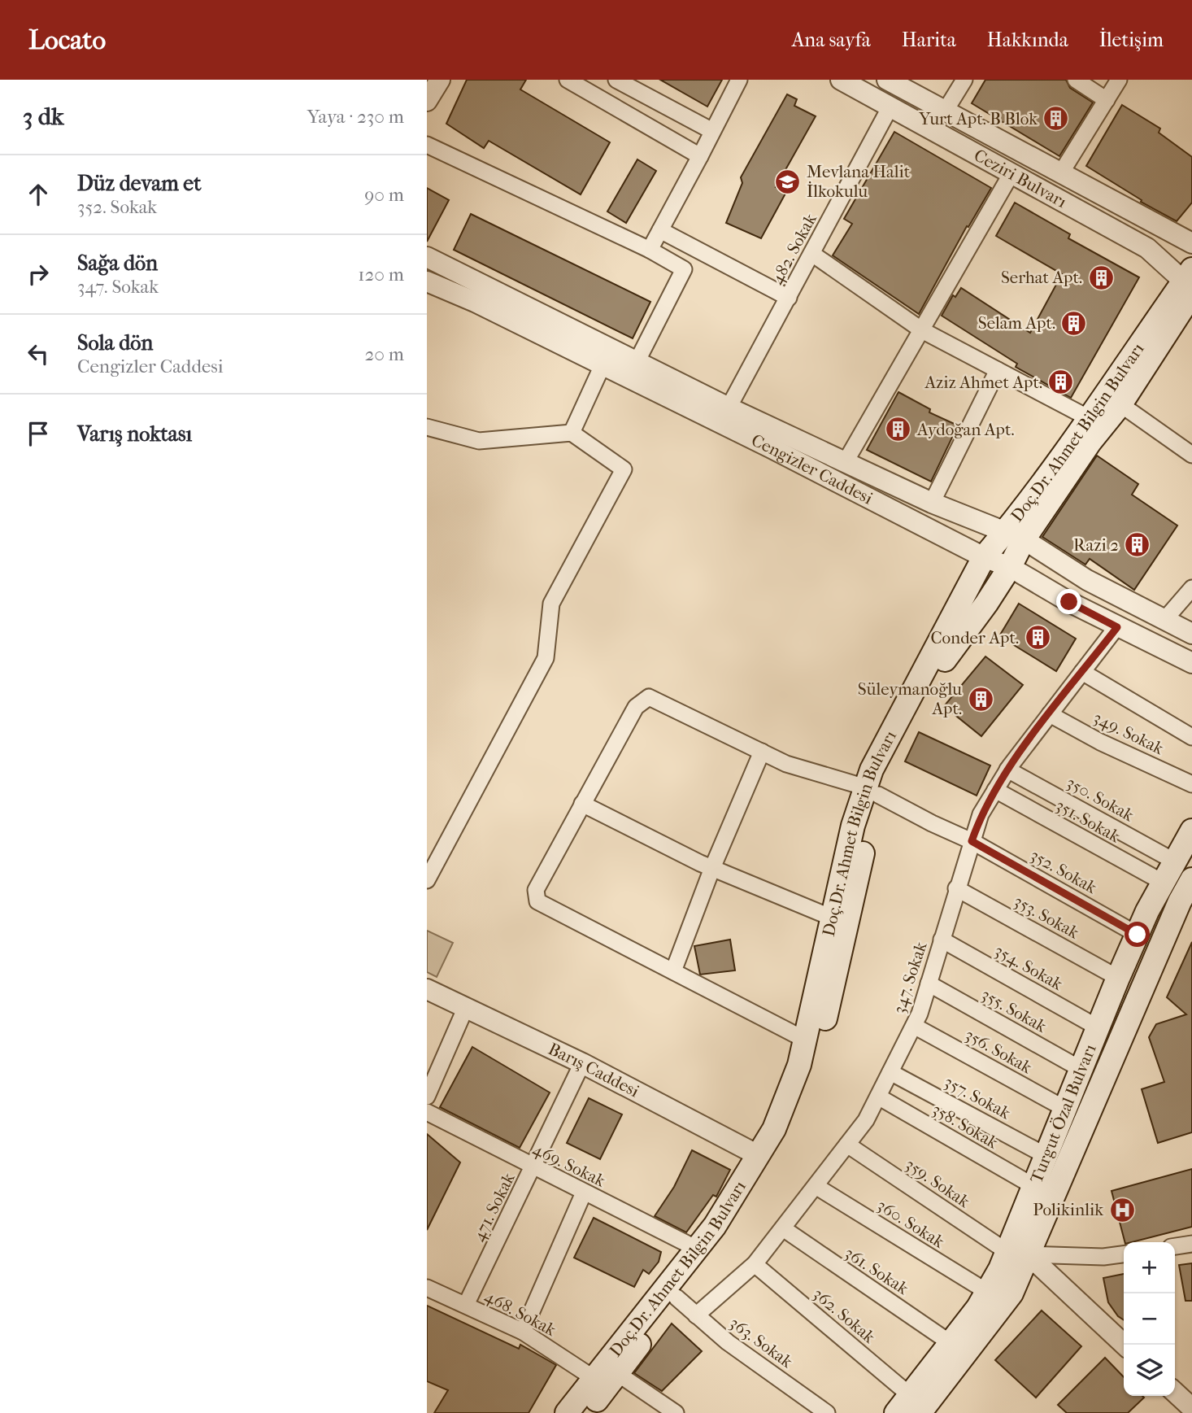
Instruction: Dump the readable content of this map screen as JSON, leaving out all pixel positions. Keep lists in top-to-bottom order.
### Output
{
  "streets": {
    "main road": ["Doç.Dr. Ahmet Bilgin Bulvarı", "Turgut Özal Bulvarı"],
    "street": [
      "Ceziri Bulvarı",
      "482. Sokak",
      "Cengizler Caddesi",
      "349. Sokak",
      "350. Sokak",
      "351. Sokak",
      "352. Sokak",
      "353. Sokak",
      "354. Sokak",
      "347. Sokak",
      "355. Sokak",
      "356. Sokak",
      "Barış Caddesi",
      "357. Sokak",
      "358. Sokak",
      "469. Sokak",
      "359. Sokak",
      "471. Sokak",
      "360. Sokak",
      "361. Sokak",
      "468. Sokak",
      "362. Sokak",
      "363. Sokak"
    ]
  },
  "crossings": [
    ["Ceziri Bulvarı", "482. Sokak"],
    ["Ceziri Bulvarı", "Doç.Dr. Ahmet Bilgin Bulvarı"],
    ["482. Sokak", "Cengizler Caddesi"],
    ["Doç.Dr. Ahmet Bilgin Bulvarı", "Cengizler Caddesi"],
    ["Doç.Dr. Ahmet Bilgin Bulvarı", "352. Sokak"],
    ["Doç.Dr. Ahmet Bilgin Bulvarı", "Barış Caddesi"],
    ["Doç.Dr. Ahmet Bilgin Bulvarı", "469. Sokak"],
    ["Doç.Dr. Ahmet Bilgin Bulvarı", "468. Sokak"],
    ["Doç.Dr. Ahmet Bilgin Bulvarı", "363. Sokak"],
    ["Cengizler Caddesi", "347. Sokak"],
    ["349. Sokak", "347. Sokak"],
    ["350. Sokak", "347. Sokak"],
    ["350. Sokak", "Turgut Özal Bulvarı"],
    ["351. Sokak", "347. Sokak"],
    ["351. Sokak", "Turgut Özal Bulvarı"],
    ["352. Sokak", "347. Sokak"],
    ["352. Sokak", "Turgut Özal Bulvarı"],
    ["353. Sokak", "347. Sokak"],
    ["353. Sokak", "Turgut Özal Bulvarı"],
    ["354. Sokak", "347. Sokak"],
    ["354. Sokak", "Turgut Özal Bulvarı"],
    ["347. Sokak", "355. Sokak"],
    ["347. Sokak", "356. Sokak"],
    ["347. Sokak", "357. Sokak"],
    ["347. Sokak", "358. Sokak"],
    ["347. Sokak", "359. Sokak"],
    ["347. Sokak", "360. Sokak"],
    ["347. Sokak", "361. Sokak"],
    ["347. Sokak", "362. Sokak"],
    ["347. Sokak", "363. Sokak"],
    ["355. Sokak", "Turgut Özal Bulvarı"],
    ["356. Sokak", "Turgut Özal Bulvarı"],
    ["Barış Caddesi", "471. Sokak"],
    ["357. Sokak", "Turgut Özal Bulvarı"],
    ["Turgut Özal Bulvarı", "358. Sokak"],
    ["Turgut Özal Bulvarı", "359. Sokak"],
    ["Turgut Özal Bulvarı", "360. Sokak"],
    ["Turgut Özal Bulvarı", "361. Sokak"],
    ["Turgut Özal Bulvarı", "362. Sokak"],
    ["469. Sokak", "471. Sokak"],
    ["471. Sokak", "468. Sokak"]
  ],
  "places": {
    "building": [
      "Yurt Apt. B Blok",
      "Serhat Apt.",
      "Selam Apt.",
      "Aziz Ahmet Apt.",
      "Aydoğan Apt.",
      "Razi 2",
      "Conder Apt.",
      "Süleymanoğlu Apt."
    ],
    "school or university": ["Mevlana Halit İlkokulu"],
    "hospital": ["Polikinlik"]
  },
  "page": {
    "header": "Locato",
    "nav": [
      "Ana sayfa",
      "Harita",
      "Hakkında",
      "İletişim"
    ],
    "heading": ["3 dk", "Yaya · 230 m"],
    "list": [
      ["Düz devam et", "352. Sokak", "90 m"],
      ["Sağa dön", "347. Sokak", "120 m"],
      ["Sola dön", "Cengizler Caddesi", "20 m"],
      "Varış noktası"
    ],
    "map_buttons": ["+", "−"]
  }
}
